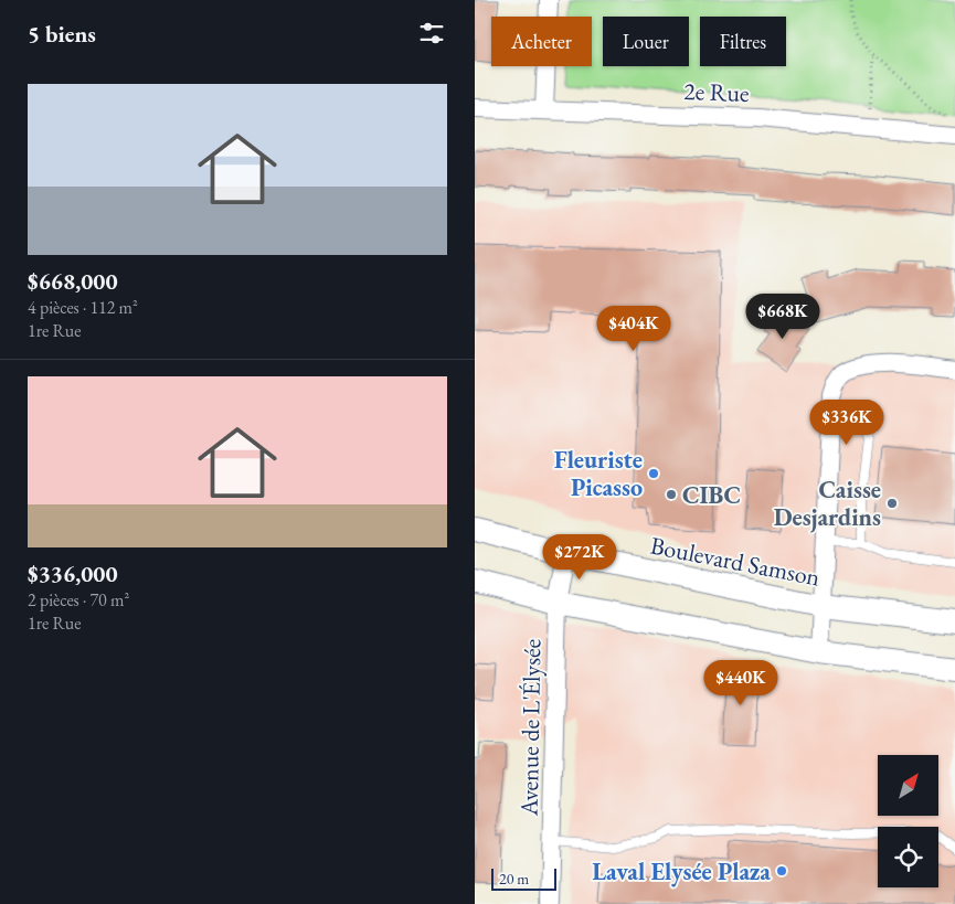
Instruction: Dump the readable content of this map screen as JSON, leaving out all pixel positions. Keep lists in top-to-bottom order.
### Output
{
  "streets": {
    "street": ["2e Rue", "Boulevard Samson", "Avenue de L'Élysée"]
  },
  "crossings": [
    ["Boulevard Samson", "Avenue de L'Élysée"]
  ],
  "places": [
    "Fleuriste Picasso",
    "CIBC",
    "Caisse Desjardins",
    "Laval Elysée Plaza"
  ],
  "scale_bar": "20 m",
  "north": "top right",
  "page": {
    "heading": "5 biens",
    "chip": ["Acheter", "Louer", "Filtres"],
    "list": [
      {
        "name": "$668,000",
        "note": "4 pièces · 112 m² · 1re Rue"
      },
      {
        "name": "$336,000",
        "note": "2 pièces · 70 m² · 1re Rue"
      }
    ],
    "price": [
      "$668K",
      "$404K",
      "$336K",
      "$272K",
      "$440K"
    ],
    "scale": "20 m"
  }
}
